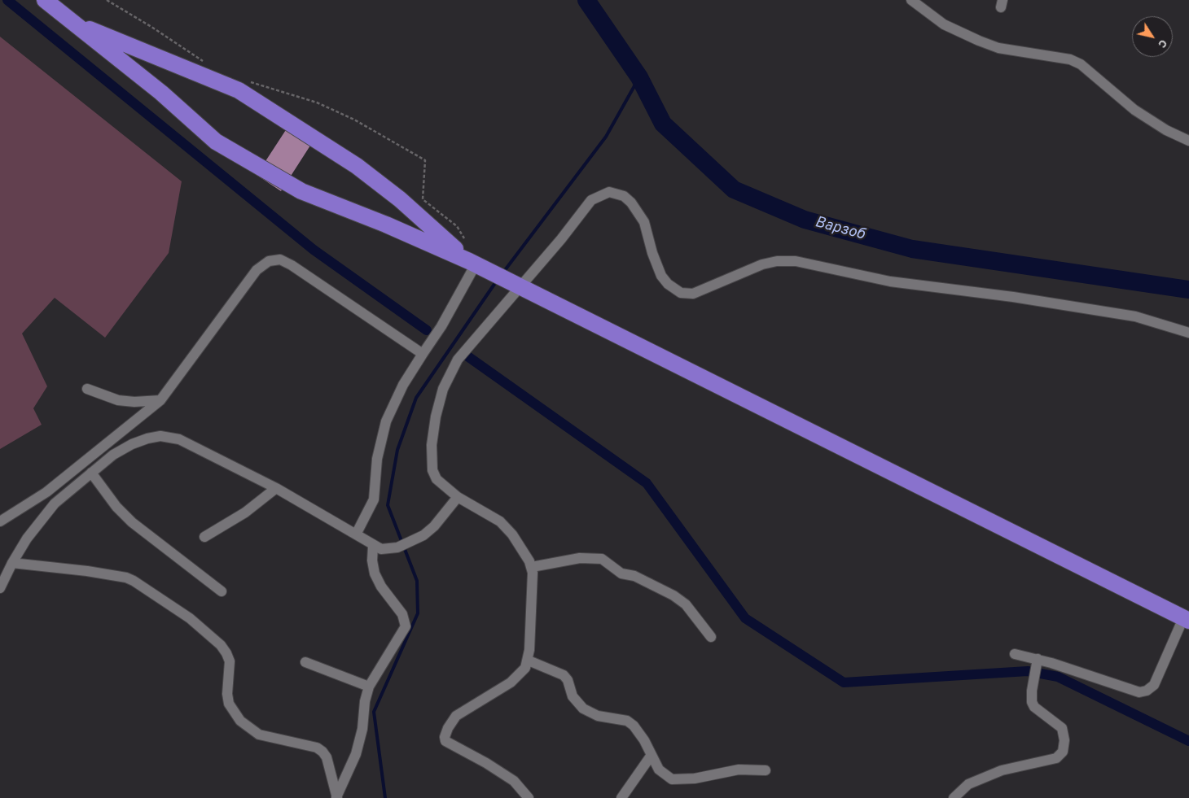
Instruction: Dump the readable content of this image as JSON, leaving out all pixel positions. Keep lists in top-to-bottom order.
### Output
{
  "water": ["Варзоб"],
  "north": "bottom right"
}
